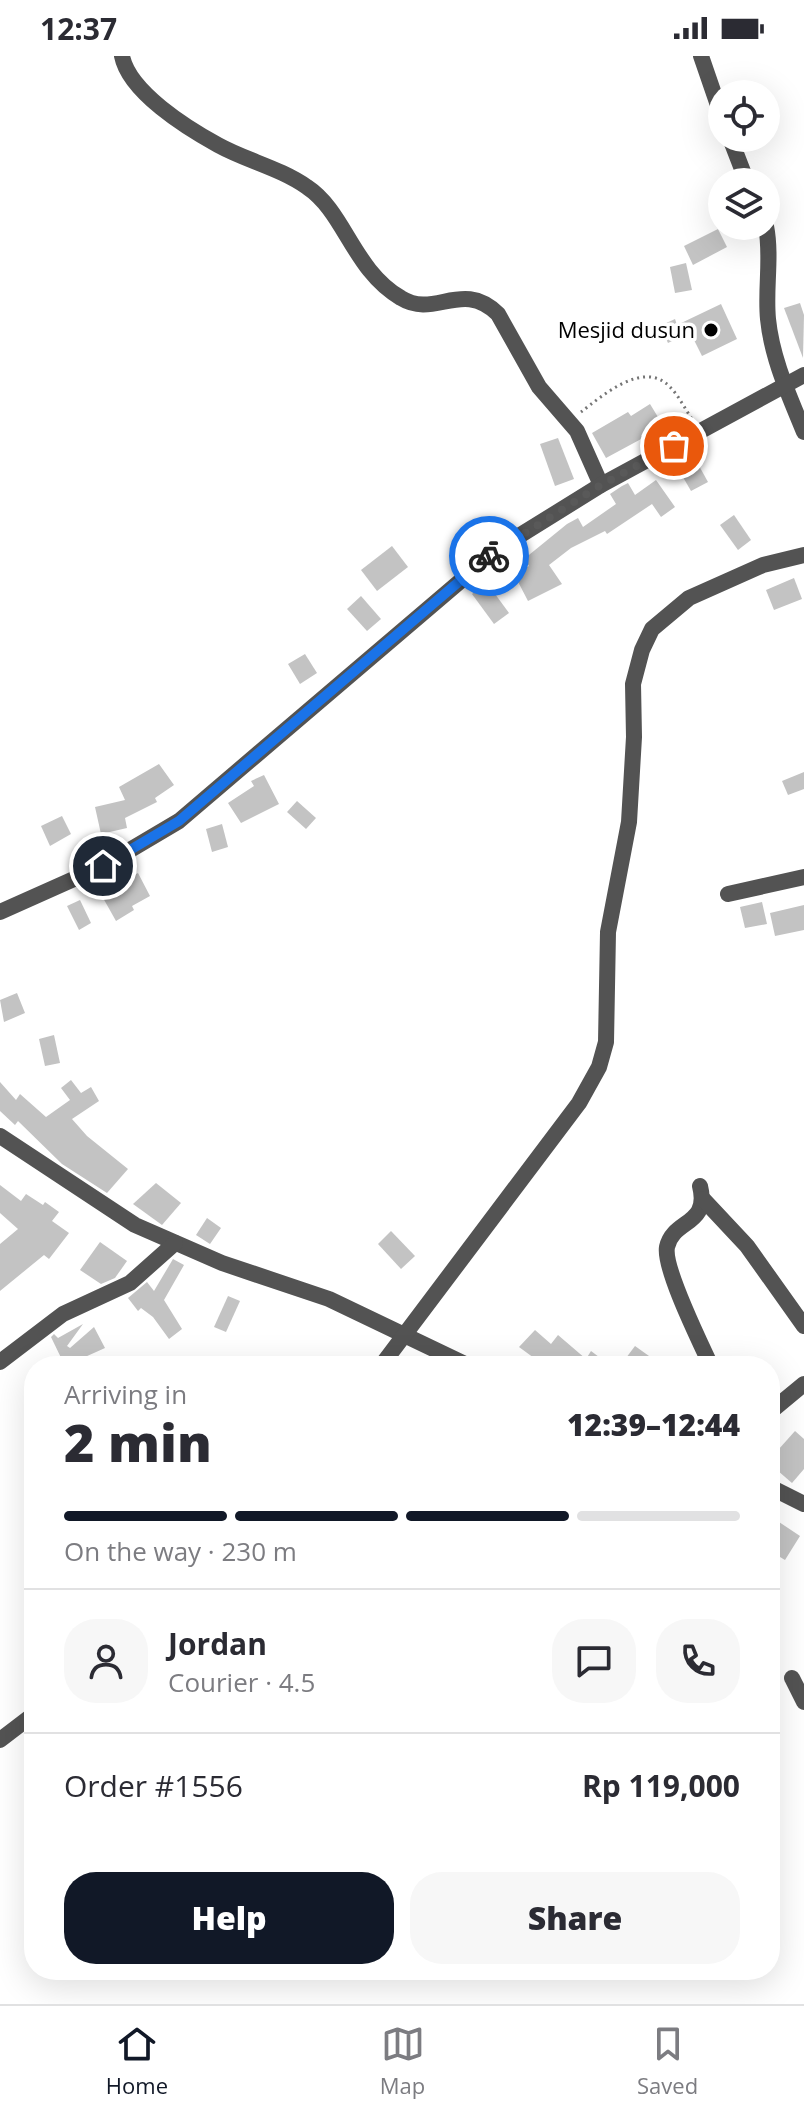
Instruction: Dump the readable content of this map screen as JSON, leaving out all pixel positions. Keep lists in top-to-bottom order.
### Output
{
  "places": ["Mesjid dusun"],
  "page": {
    "status": "12:37",
    "heading": ["2 min", "Arriving in", "12:39–12:44"],
    "panel": [
      "Jordan",
      "Courier · 4.5",
      "Order #1556",
      "Rp 119,000"
    ],
    "bar": "On the way · 230 m",
    "buttons": ["Help", "Share"],
    "tabs": ["Home", "Map", "Saved"]
  }
}
